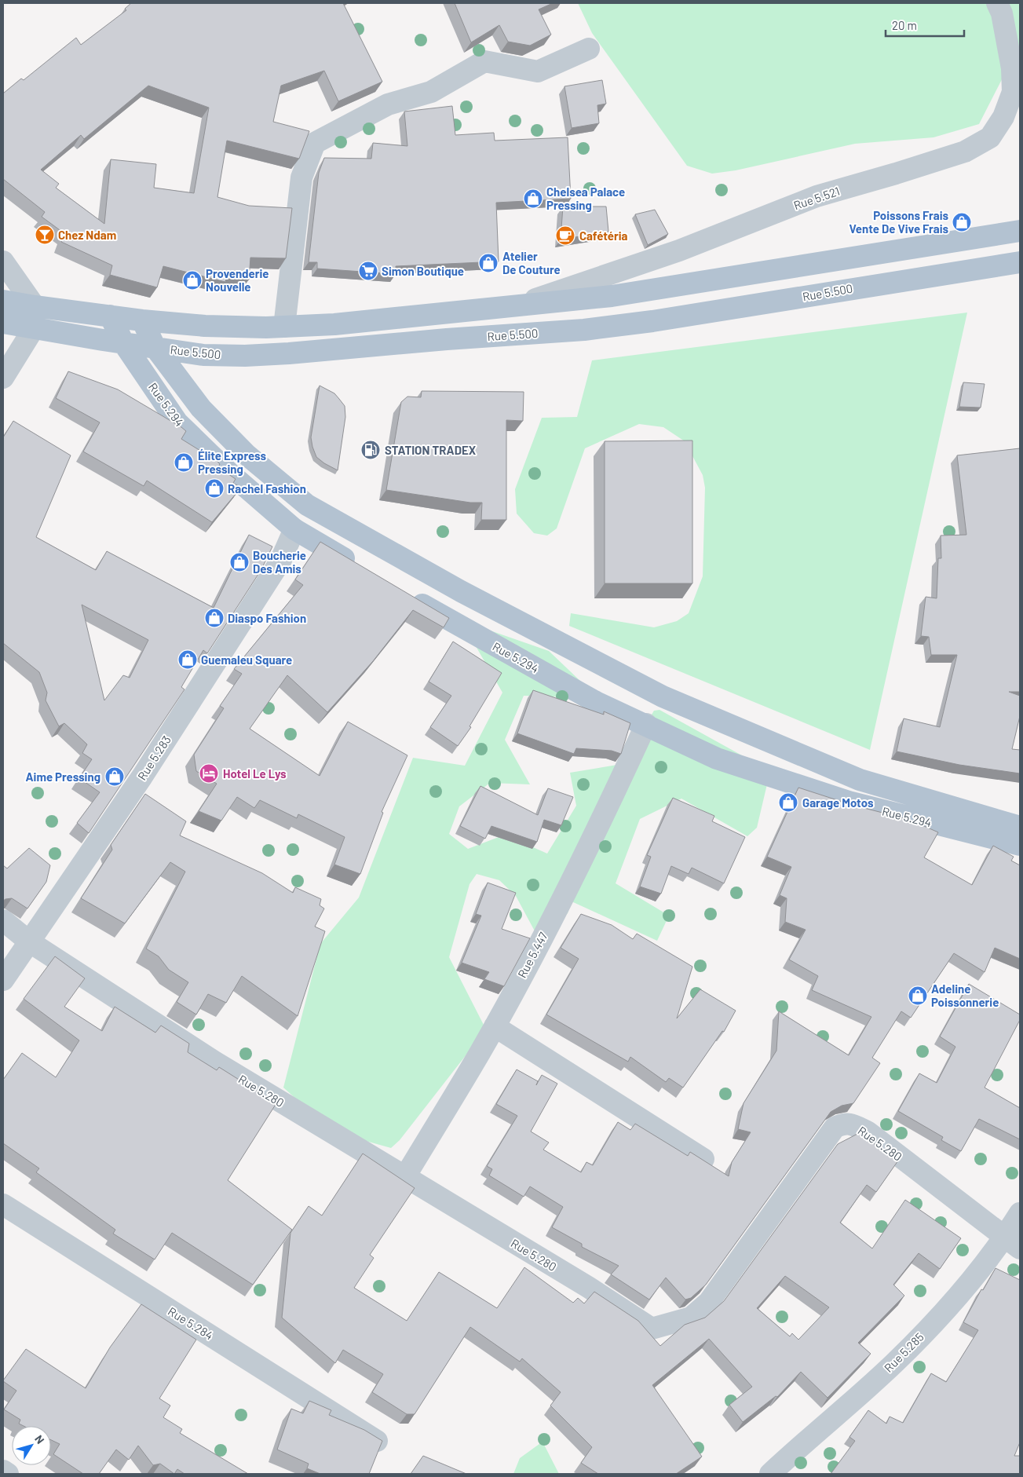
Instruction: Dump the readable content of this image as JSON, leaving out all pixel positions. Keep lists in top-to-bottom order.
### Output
{
  "streets": {
    "main road": ["Rue 5.500", "Rue 5.294"],
    "street": [
      "Rue 5.521",
      "Rue 5.283",
      "Rue 5.447",
      "Rue 5.280",
      "Rue 5.284",
      "Rue 5.285"
    ]
  },
  "crossings": [
    ["Rue 5.500", "Rue 5.294"],
    ["Rue 5.294", "Rue 5.283"],
    ["Rue 5.294", "Rue 5.447"],
    ["Rue 5.283", "Rue 5.280"],
    ["Rue 5.447", "Rue 5.280"],
    ["Rue 5.280", "Rue 5.285"]
  ],
  "places": {
    "shop": [
      "Chelsea Palace Pressing",
      "Poissons Frais Vente De Vive Frais",
      "Atelier De Couture",
      "Provenderie Nouvelle",
      "Élite Express Pressing",
      "Rachel Fashion",
      "Boucherie Des Amis",
      "Diaspo Fashion",
      "Guemaleu Square",
      "Aime Pressing",
      "Garage Motos",
      "Adeline Poissonnerie"
    ],
    "bar": ["Chez Ndam"],
    "cafe": ["Cafétéria"],
    "supermarket": ["Simon Boutique"],
    "fuel station": ["STATION TRADEX"],
    "hotel": ["Hotel Le Lys"]
  },
  "scale_bar": "20 m",
  "north": "top right"
}
